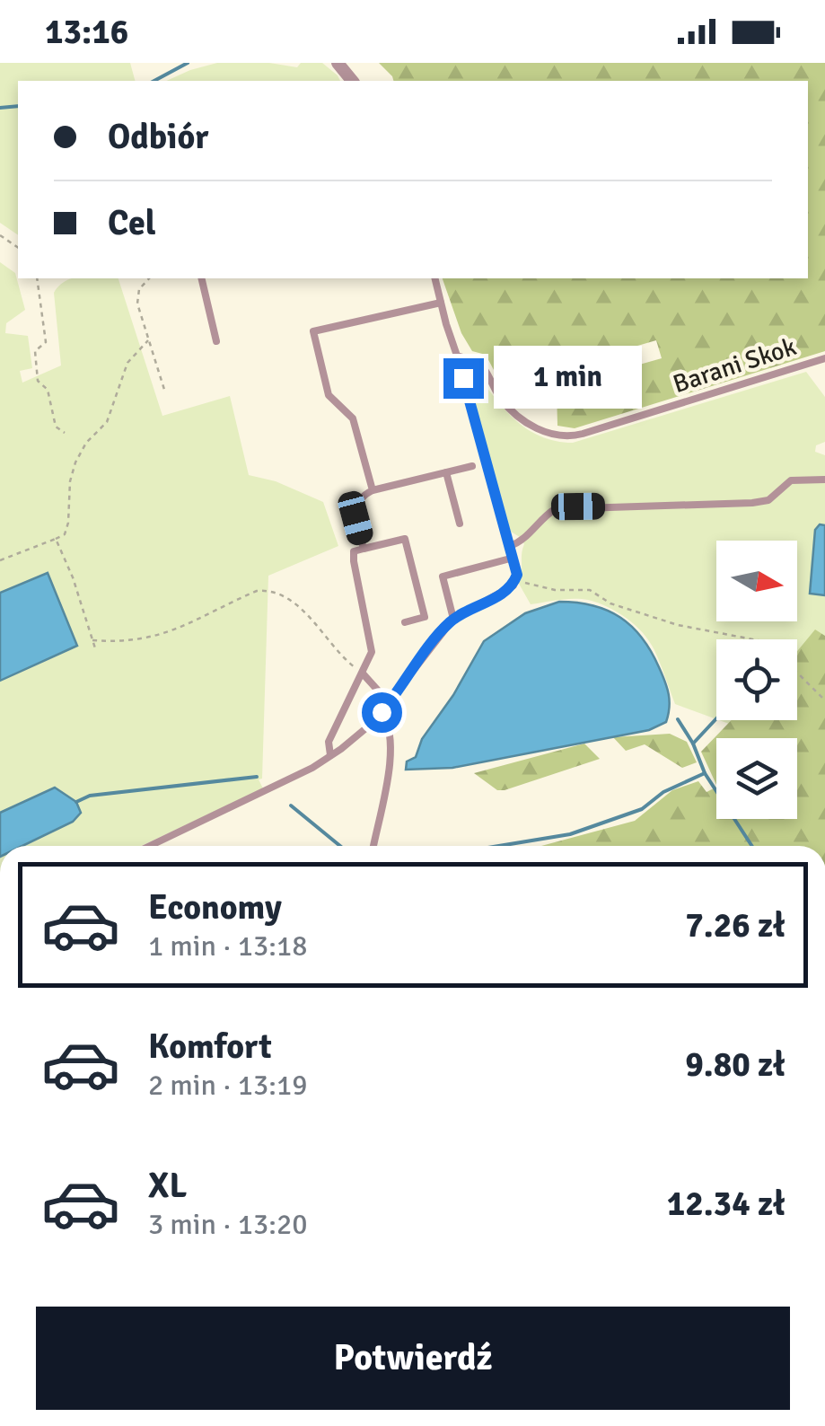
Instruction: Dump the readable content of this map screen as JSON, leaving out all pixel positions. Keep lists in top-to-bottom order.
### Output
{
  "streets": {
    "lane": ["Barani Skok"]
  },
  "north": "right",
  "page": {
    "status": "13:16",
    "banner": ["Odbiór", "Cel"],
    "bubble": "1 min",
    "list": [
      {
        "name": "Economy",
        "note": "1 min · 13:18",
        "value": "7.26 zł"
      },
      {
        "name": "Komfort",
        "note": "2 min · 13:19",
        "value": "9.80 zł"
      },
      {
        "name": "XL",
        "note": "3 min · 13:20",
        "value": "12.34 zł"
      }
    ],
    "buttons": "Potwierdź"
  }
}
